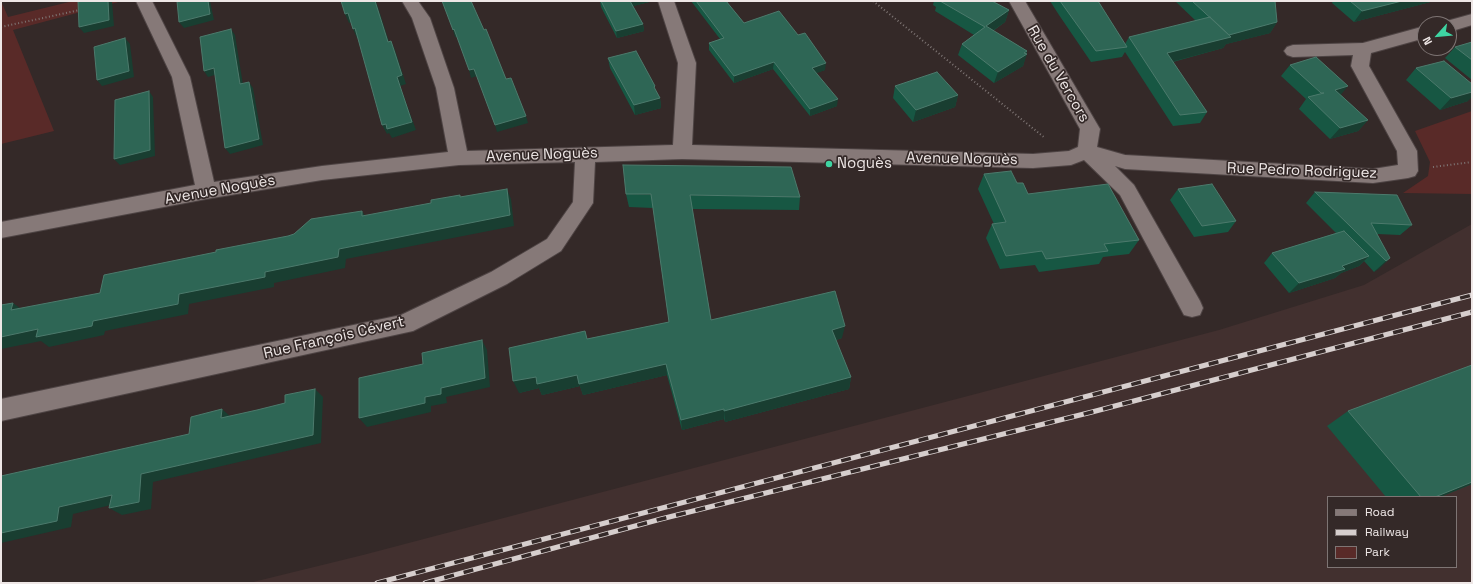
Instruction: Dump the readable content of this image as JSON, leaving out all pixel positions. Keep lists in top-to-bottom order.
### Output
{
  "streets": {
    "street": [
      "Rue du Vercors",
      "Avenue Noguès",
      "Rue Pedro Rodriguez",
      "Rue François Cévert"
    ]
  },
  "crossings": [
    ["Rue du Vercors", "Avenue Noguès"],
    ["Rue du Vercors", "Rue Pedro Rodriguez"],
    ["Avenue Noguès", "Rue Pedro Rodriguez"],
    ["Avenue Noguès", "Rue François Cévert"]
  ],
  "places": ["Noguès"],
  "legend": ["Road", "Railway", "Park"],
  "north": "bottom left"
}
